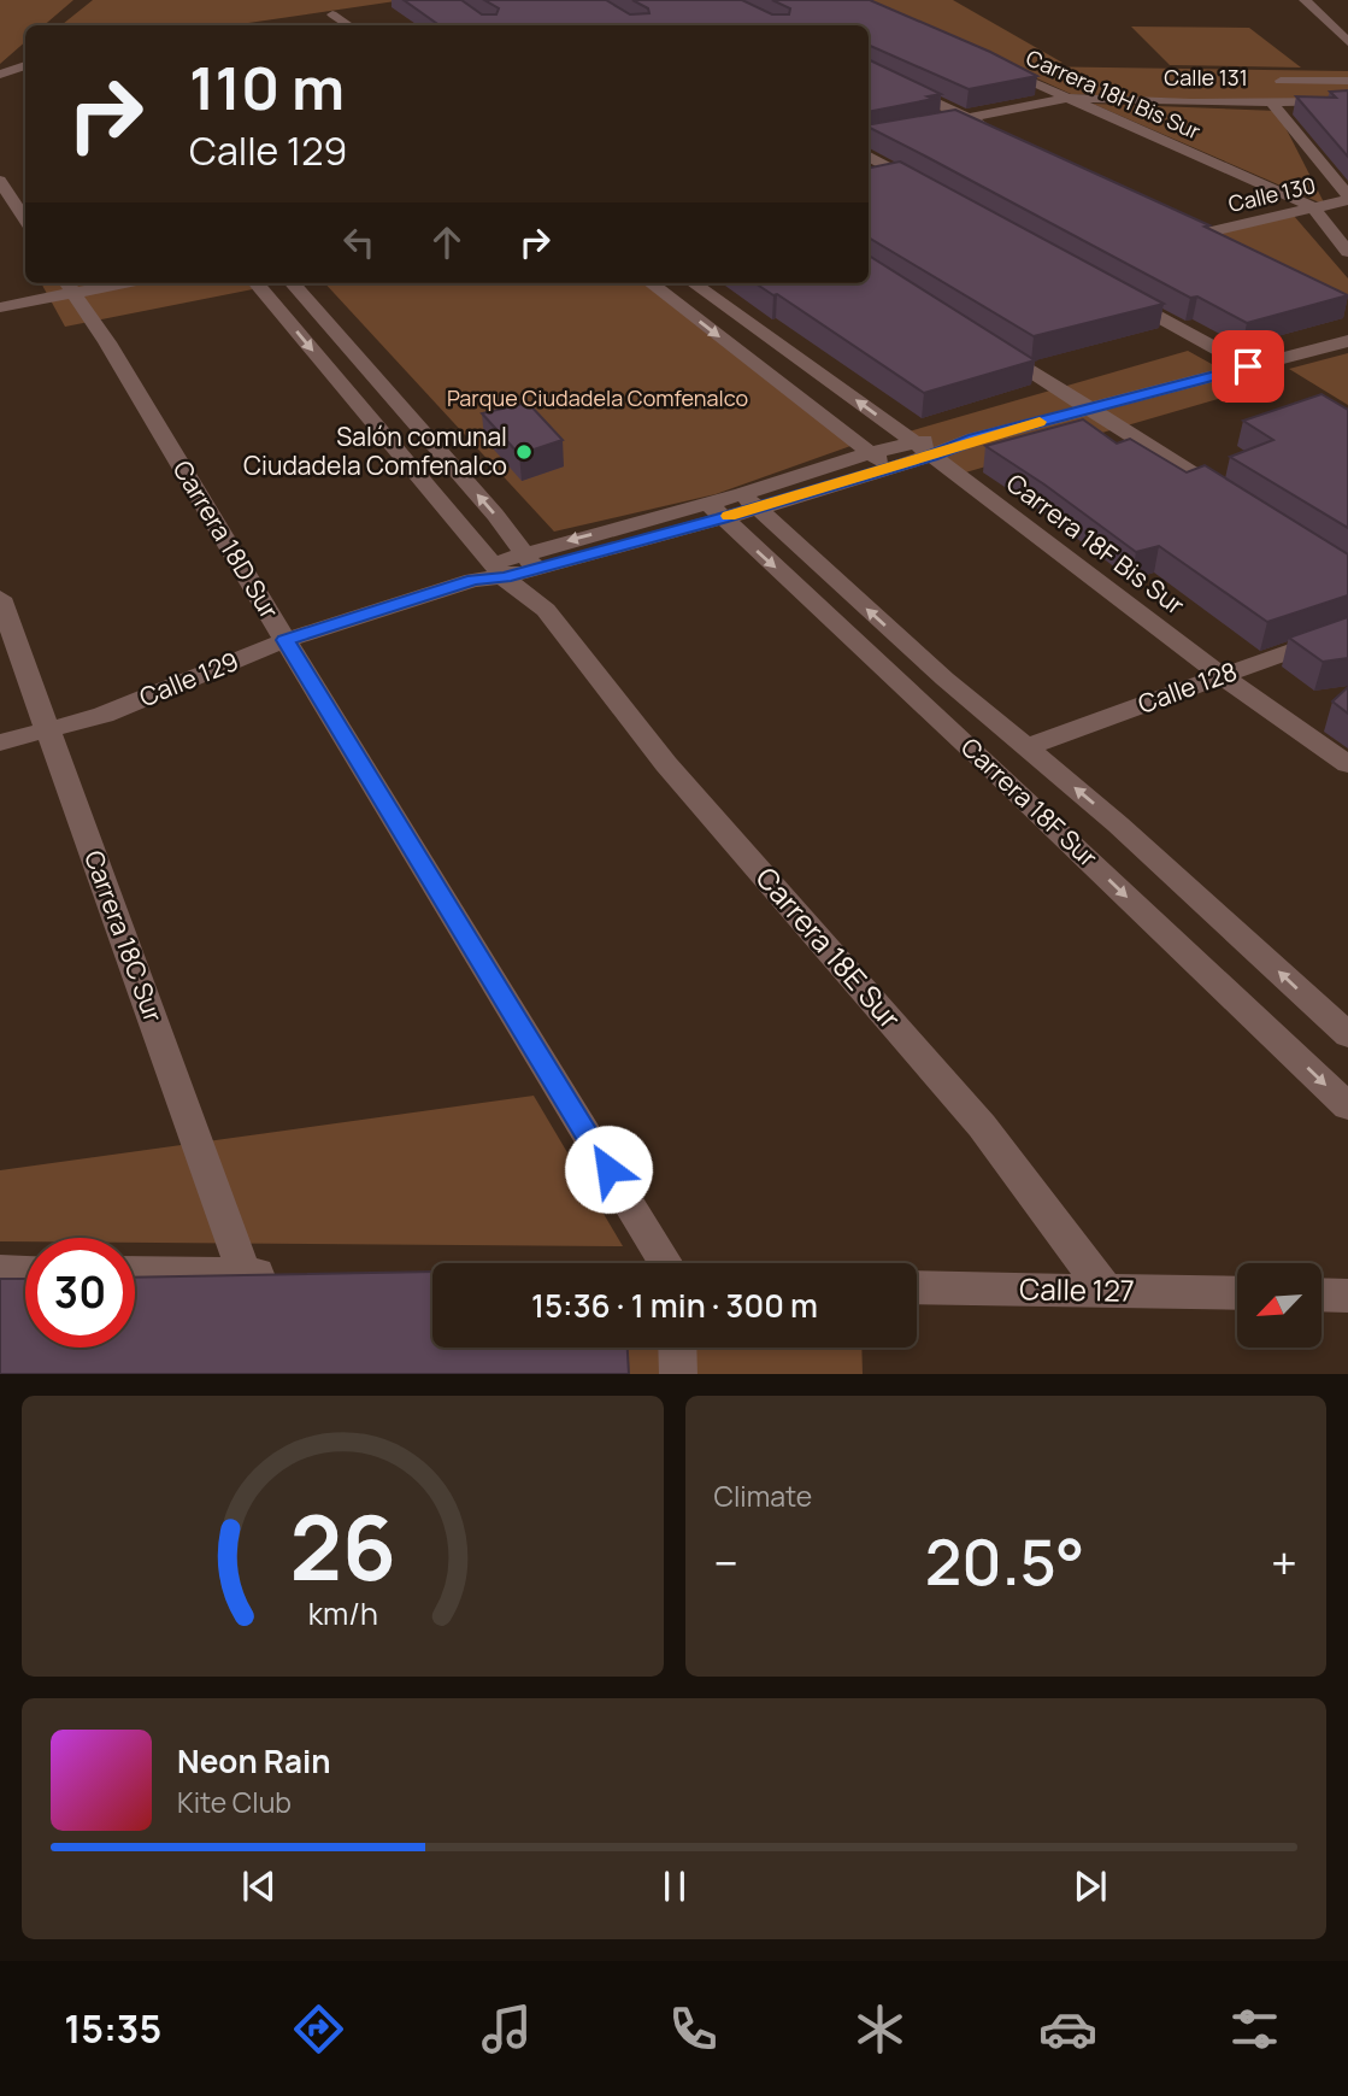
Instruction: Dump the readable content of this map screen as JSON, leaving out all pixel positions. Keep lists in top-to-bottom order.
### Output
{
  "streets": {
    "street": [
      "Calle 131",
      "Carrera 18H Bis Sur",
      "Calle 130",
      "Carrera 18D Sur",
      "Carrera 18F Bis Sur",
      "Calle 129",
      "Calle 128",
      "Carrera 18F Sur",
      "Carrera 18C Sur",
      "Carrera 18E Sur",
      "Calle 127"
    ]
  },
  "crossings": [
    ["Calle 131", "Carrera 18H Bis Sur"],
    ["Carrera 18H Bis Sur", "Calle 130"],
    ["Carrera 18D Sur", "Calle 129"],
    ["Carrera 18F Bis Sur", "Calle 129"],
    ["Carrera 18F Bis Sur", "Calle 128"],
    ["Calle 129", "Carrera 18F Sur"],
    ["Calle 129", "Carrera 18C Sur"],
    ["Calle 129", "Carrera 18E Sur"],
    ["Calle 128", "Carrera 18F Sur"],
    ["Carrera 18E Sur", "Calle 127"]
  ],
  "parks": ["Parque Ciudadela Comfenalco"],
  "places": ["Salón comunal Ciudadela Comfenalco"],
  "north": "bottom left",
  "page": {
    "turn": ["110 m", "Calle 129"],
    "limit": "30",
    "trip": "15:36 · 1 min · 300 m",
    "tile": "Climate",
    "heat": ["−", "20.5°", "+"],
    "song": ["Neon Rain", "Kite Club"],
    "tabs": "15:35",
    "gauge": ["26", "km/h"]
  }
}
